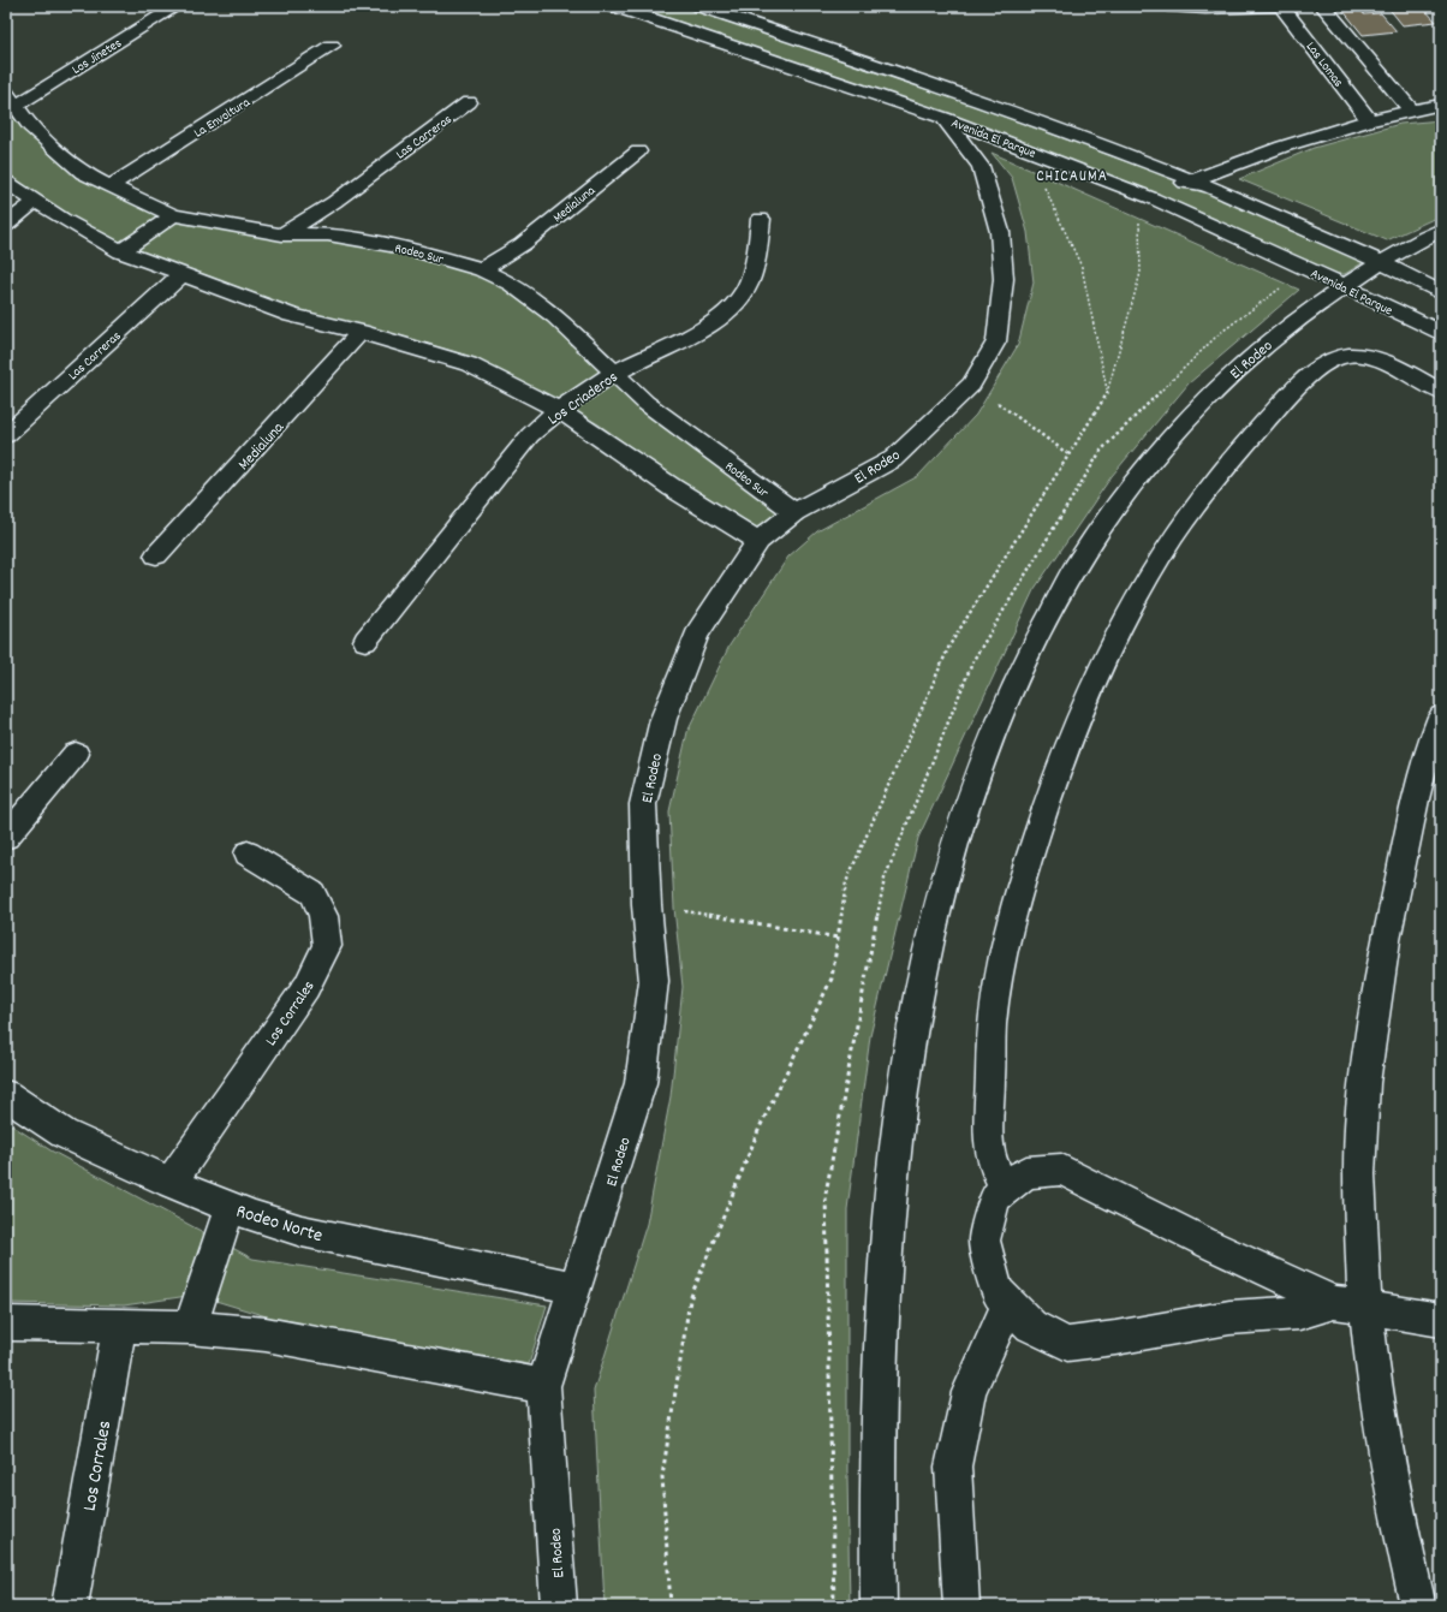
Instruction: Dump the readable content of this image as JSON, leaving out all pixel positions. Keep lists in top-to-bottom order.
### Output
{
  "streets": {
    "street": [
      "Los Jinetes",
      "Las Lomas",
      "La Envoltura",
      "Las Carreras",
      "Avenida El Parque",
      "Medialuna",
      "Rodeo Sur",
      "El Rodeo",
      "Los Criaderos",
      "Los Corrales",
      "Rodeo Norte"
    ]
  },
  "crossings": [
    ["Los Jinetes", "Rodeo Sur"],
    ["La Envoltura", "Rodeo Sur"],
    ["Las Carreras", "Rodeo Sur"],
    ["Avenida El Parque", "El Rodeo"],
    ["Medialuna", "Rodeo Sur"],
    ["Rodeo Sur", "El Rodeo"],
    ["Rodeo Sur", "Los Criaderos"],
    ["El Rodeo", "Rodeo Norte"],
    ["Los Corrales", "Rodeo Norte"]
  ],
  "districts": ["CHICAUMA"]
}
